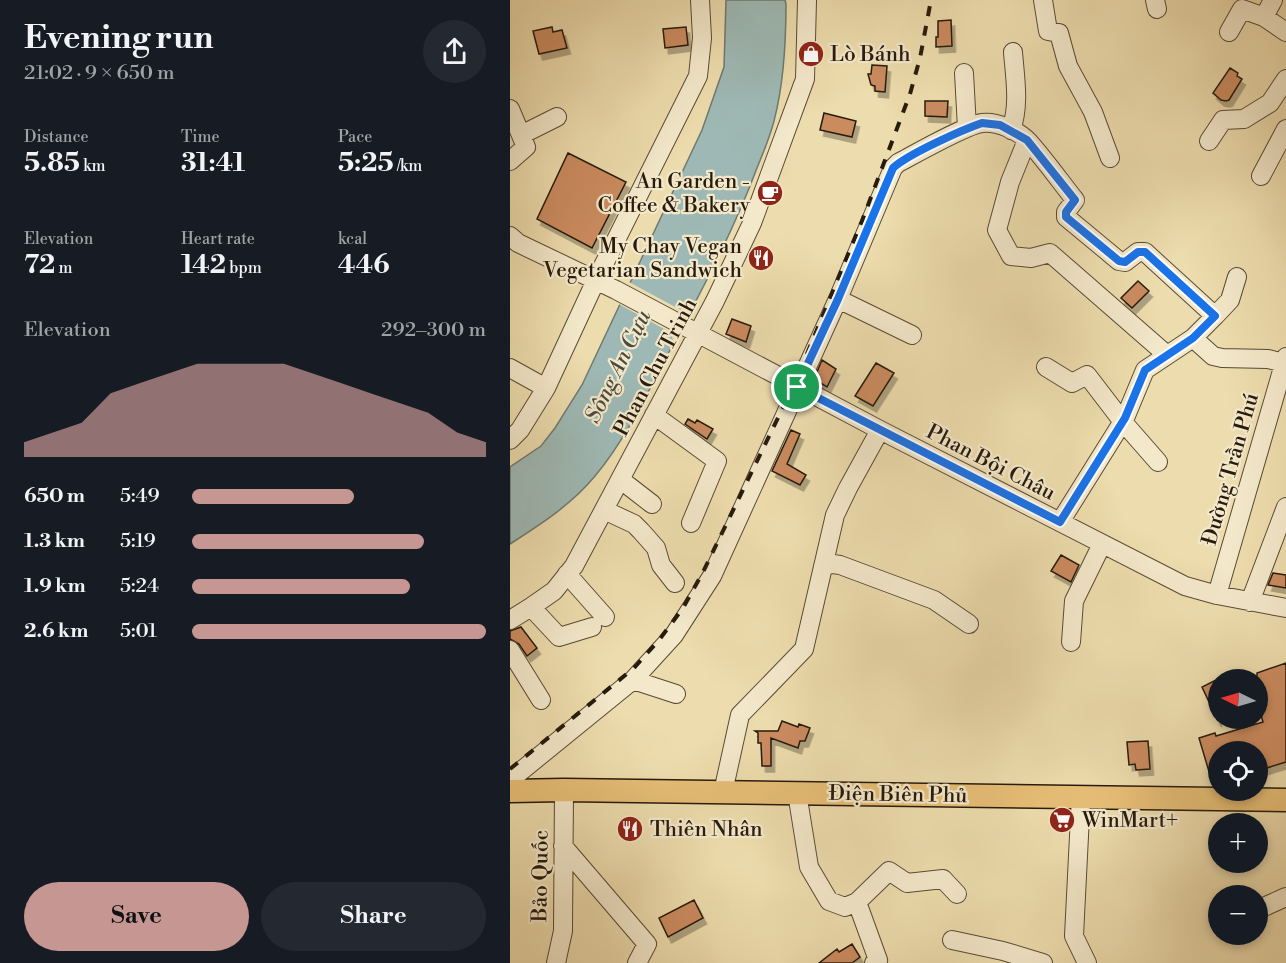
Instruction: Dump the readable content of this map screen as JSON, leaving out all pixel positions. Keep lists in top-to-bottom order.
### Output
{
  "streets": {
    "main road": ["Điện Biên Phủ"],
    "street": [
      "Phan Chu Trinh",
      "Phan Bội Châu",
      "Đường Trần Phú",
      "Bảo Quốc"
    ]
  },
  "crossings": [
    ["Phan Chu Trinh", "Phan Bội Châu"],
    ["Phan Bội Châu", "Đường Trần Phú"],
    ["Điện Biên Phủ", "Bảo Quốc"]
  ],
  "water": ["Sông An Cựu"],
  "places": {
    "shop": ["Lò Bánh"],
    "cafe": ["An Garden - Coffee & Bakery"],
    "restaurant": ["My Chay Vegan Vegetarian Sandwich", "Thiên Nhân"],
    "supermarket": ["WinMart+"]
  },
  "north": "left",
  "page": {
    "heading": ["Evening run", "21:02 · 9 × 650 m"],
    "stats": [
      ["Distance", "5.85 km"],
      ["Time", "31:41"],
      ["Pace", "5:25 /km"],
      ["Elevation", "72 m"],
      ["Heart rate", "142 bpm"],
      ["kcal", "446"]
    ],
    "chart": ["Elevation", "292–300 m"],
    "list": [
      {
        "name": "650 m",
        "note": "5:49"
      },
      {
        "name": "1.3 km",
        "note": "5:19"
      },
      {
        "name": "1.9 km",
        "note": "5:24"
      },
      {
        "name": "2.6 km",
        "note": "5:01"
      }
    ],
    "map_buttons": ["+", "−"],
    "buttons": ["Save", "Share"]
  }
}
